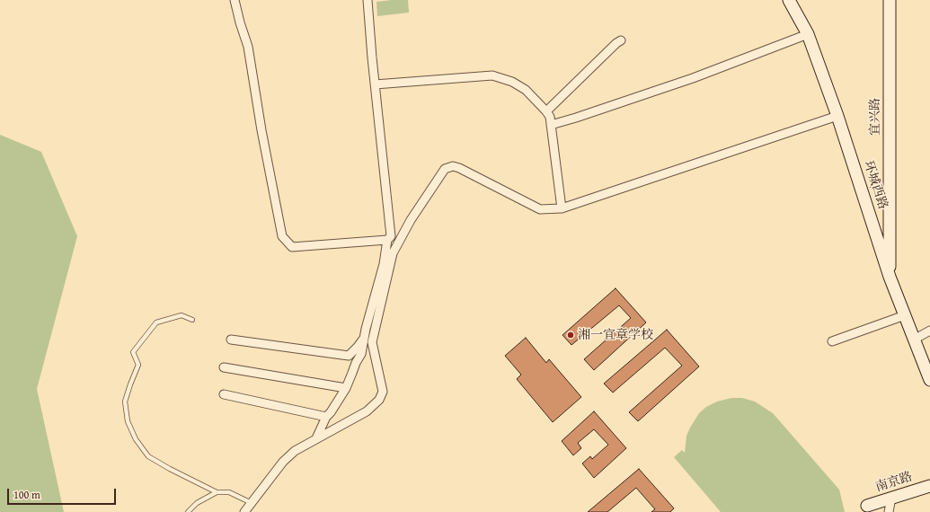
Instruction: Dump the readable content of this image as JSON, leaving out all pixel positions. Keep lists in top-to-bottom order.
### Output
{
  "streets": {
    "main road": ["宜兴路", "环城西路", "南京路"]
  },
  "crossings": [
    ["宜兴路", "环城西路"]
  ],
  "places": ["湘一宜章学校"],
  "scale_bar": "100 m"
}
